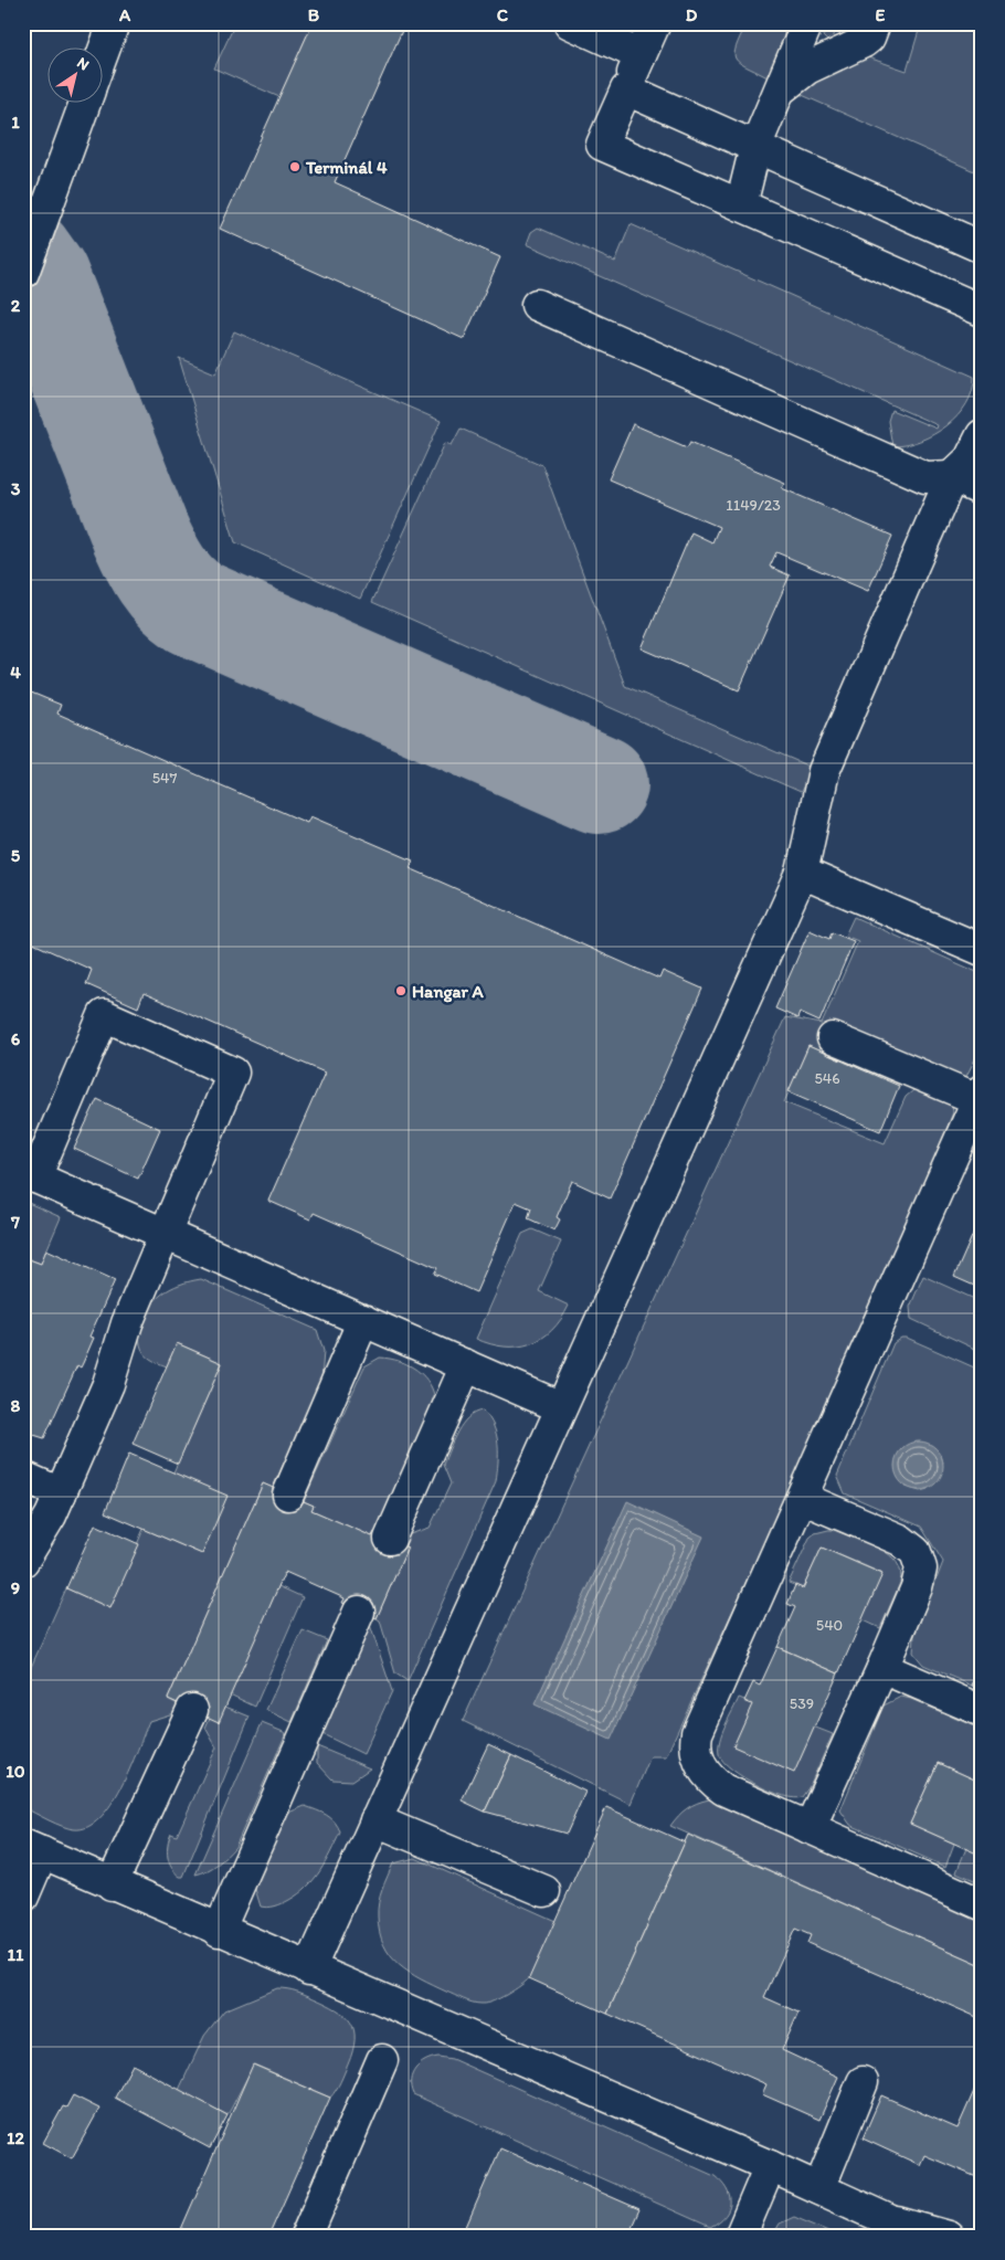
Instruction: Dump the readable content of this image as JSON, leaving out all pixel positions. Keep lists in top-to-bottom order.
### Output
{
  "places": ["Terminál 4", "Hangar A"],
  "house_numbers": [
    "1149/23",
    "547",
    "546",
    "540",
    "539"
  ],
  "north": "top right",
  "grid": {
    "columns": [
      "A",
      "B",
      "C",
      "D",
      "E"
    ],
    "rows": [
      "1",
      "2",
      "3",
      "4",
      "5",
      "6",
      "7",
      "8",
      "9",
      "10",
      "11",
      "12"
    ]
  }
}
